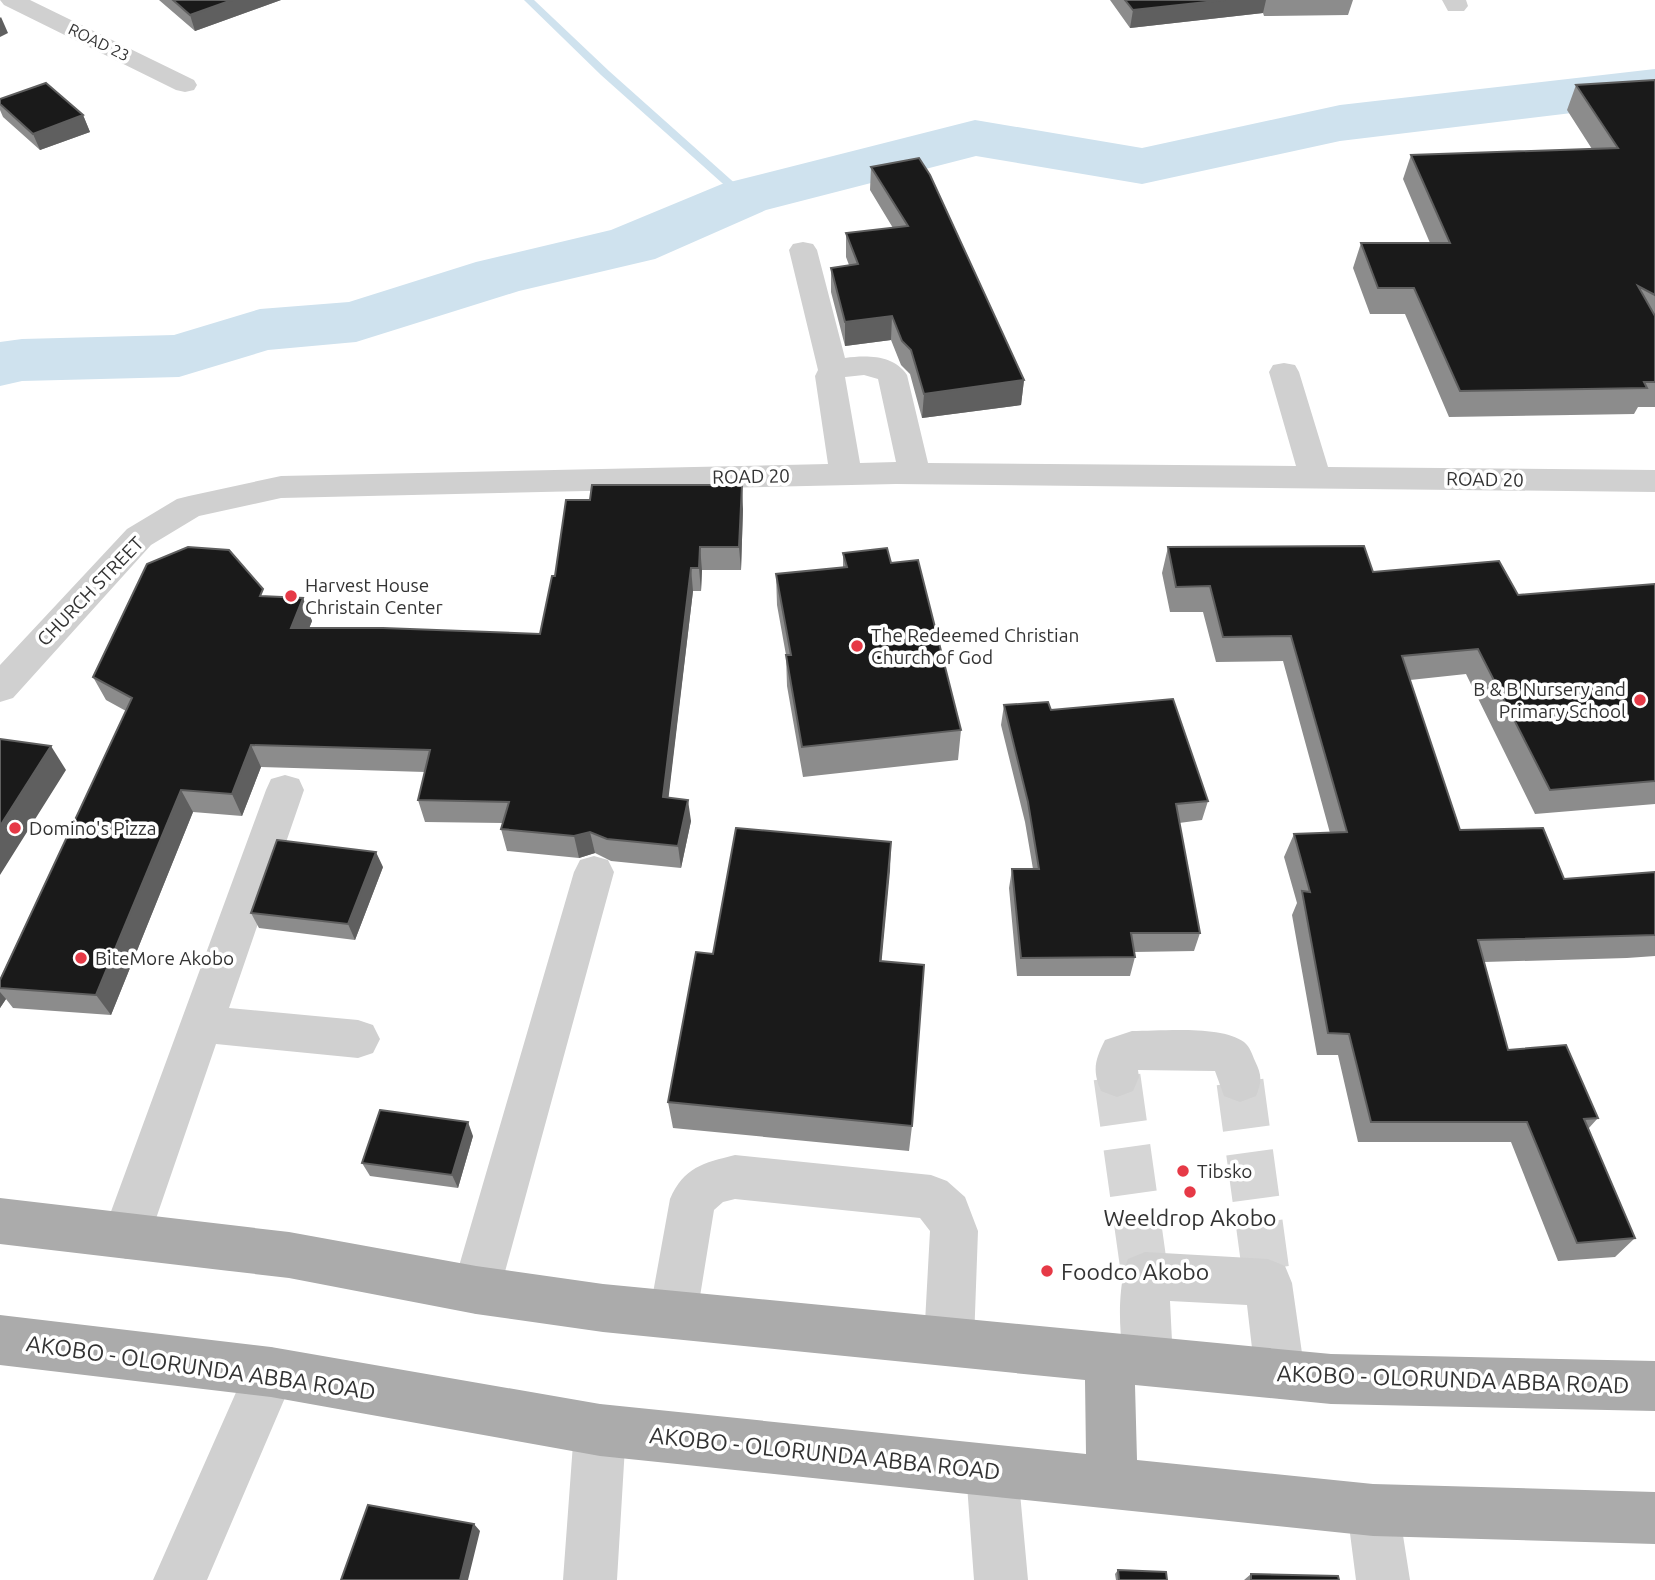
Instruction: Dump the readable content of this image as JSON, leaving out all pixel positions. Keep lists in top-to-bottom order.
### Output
{
  "streets": {
    "main road": ["AKOBO - OLORUNDA ABBA ROAD"],
    "street": ["ROAD 23", "ROAD 20", "CHURCH STREET"]
  },
  "crossings": [
    ["ROAD 20", "CHURCH STREET"]
  ],
  "places": [
    "Harvest House Christain Center",
    "The Redeemed Christian Church of God",
    "B & B Nursery and Primary School",
    "Domino's Pizza",
    "BiteMore Akobo",
    "Tibsko",
    "Weeldrop Akobo",
    "Foodco Akobo"
  ]
}
